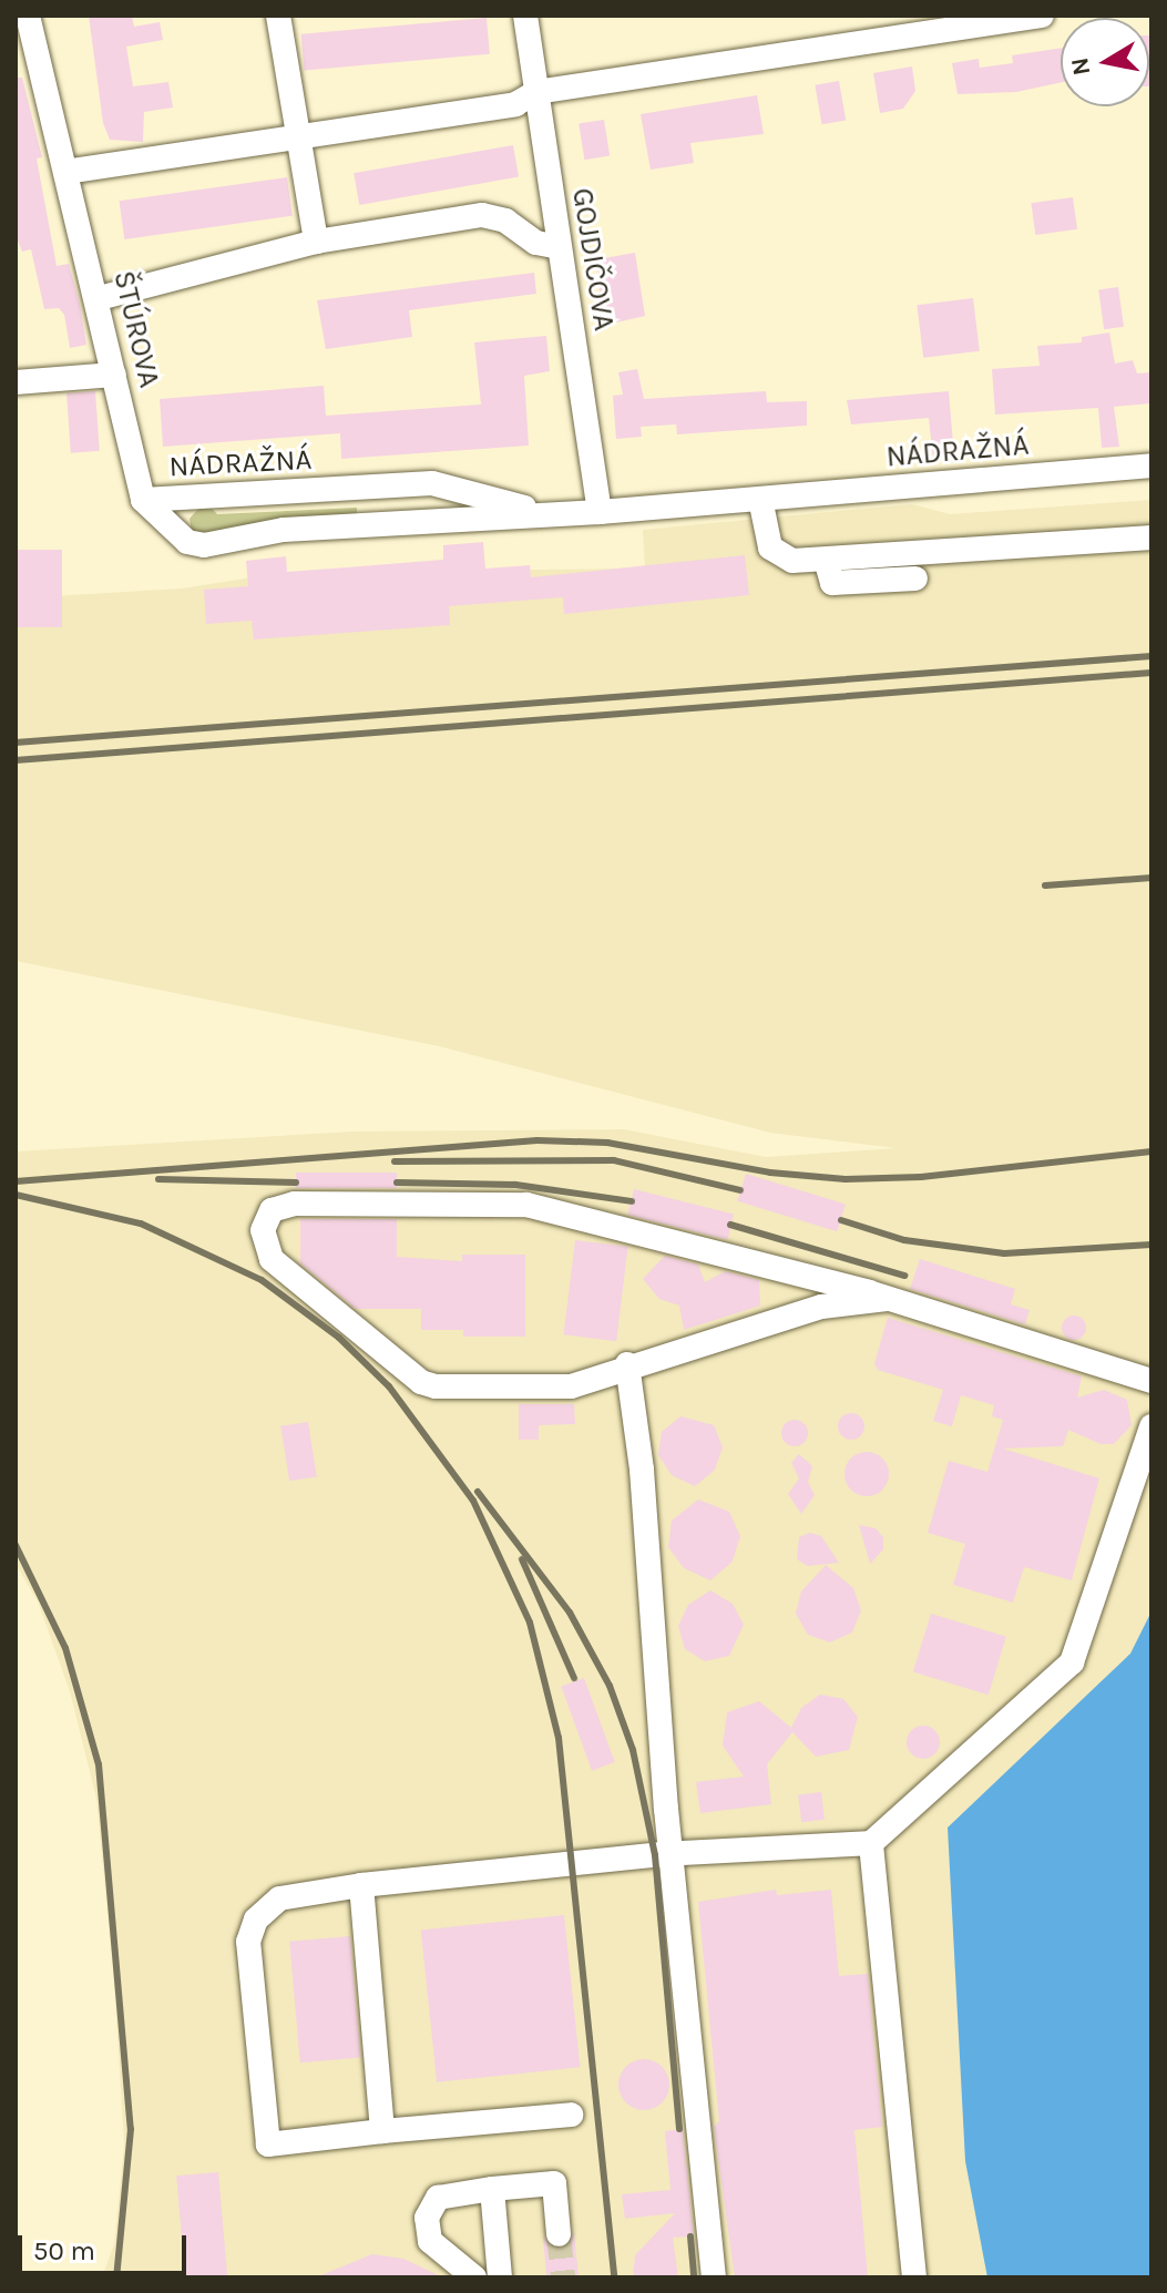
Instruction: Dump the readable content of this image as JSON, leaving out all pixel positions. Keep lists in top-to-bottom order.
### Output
{
  "streets": {
    "street": ["GOJDIČOVA", "ŠTÚROVA", "NÁDRAŽNÁ"]
  },
  "crossings": [
    ["GOJDIČOVA", "NÁDRAŽNÁ"],
    ["ŠTÚROVA", "NÁDRAŽNÁ"]
  ],
  "scale_bar": "50 m",
  "north": "left"
}
